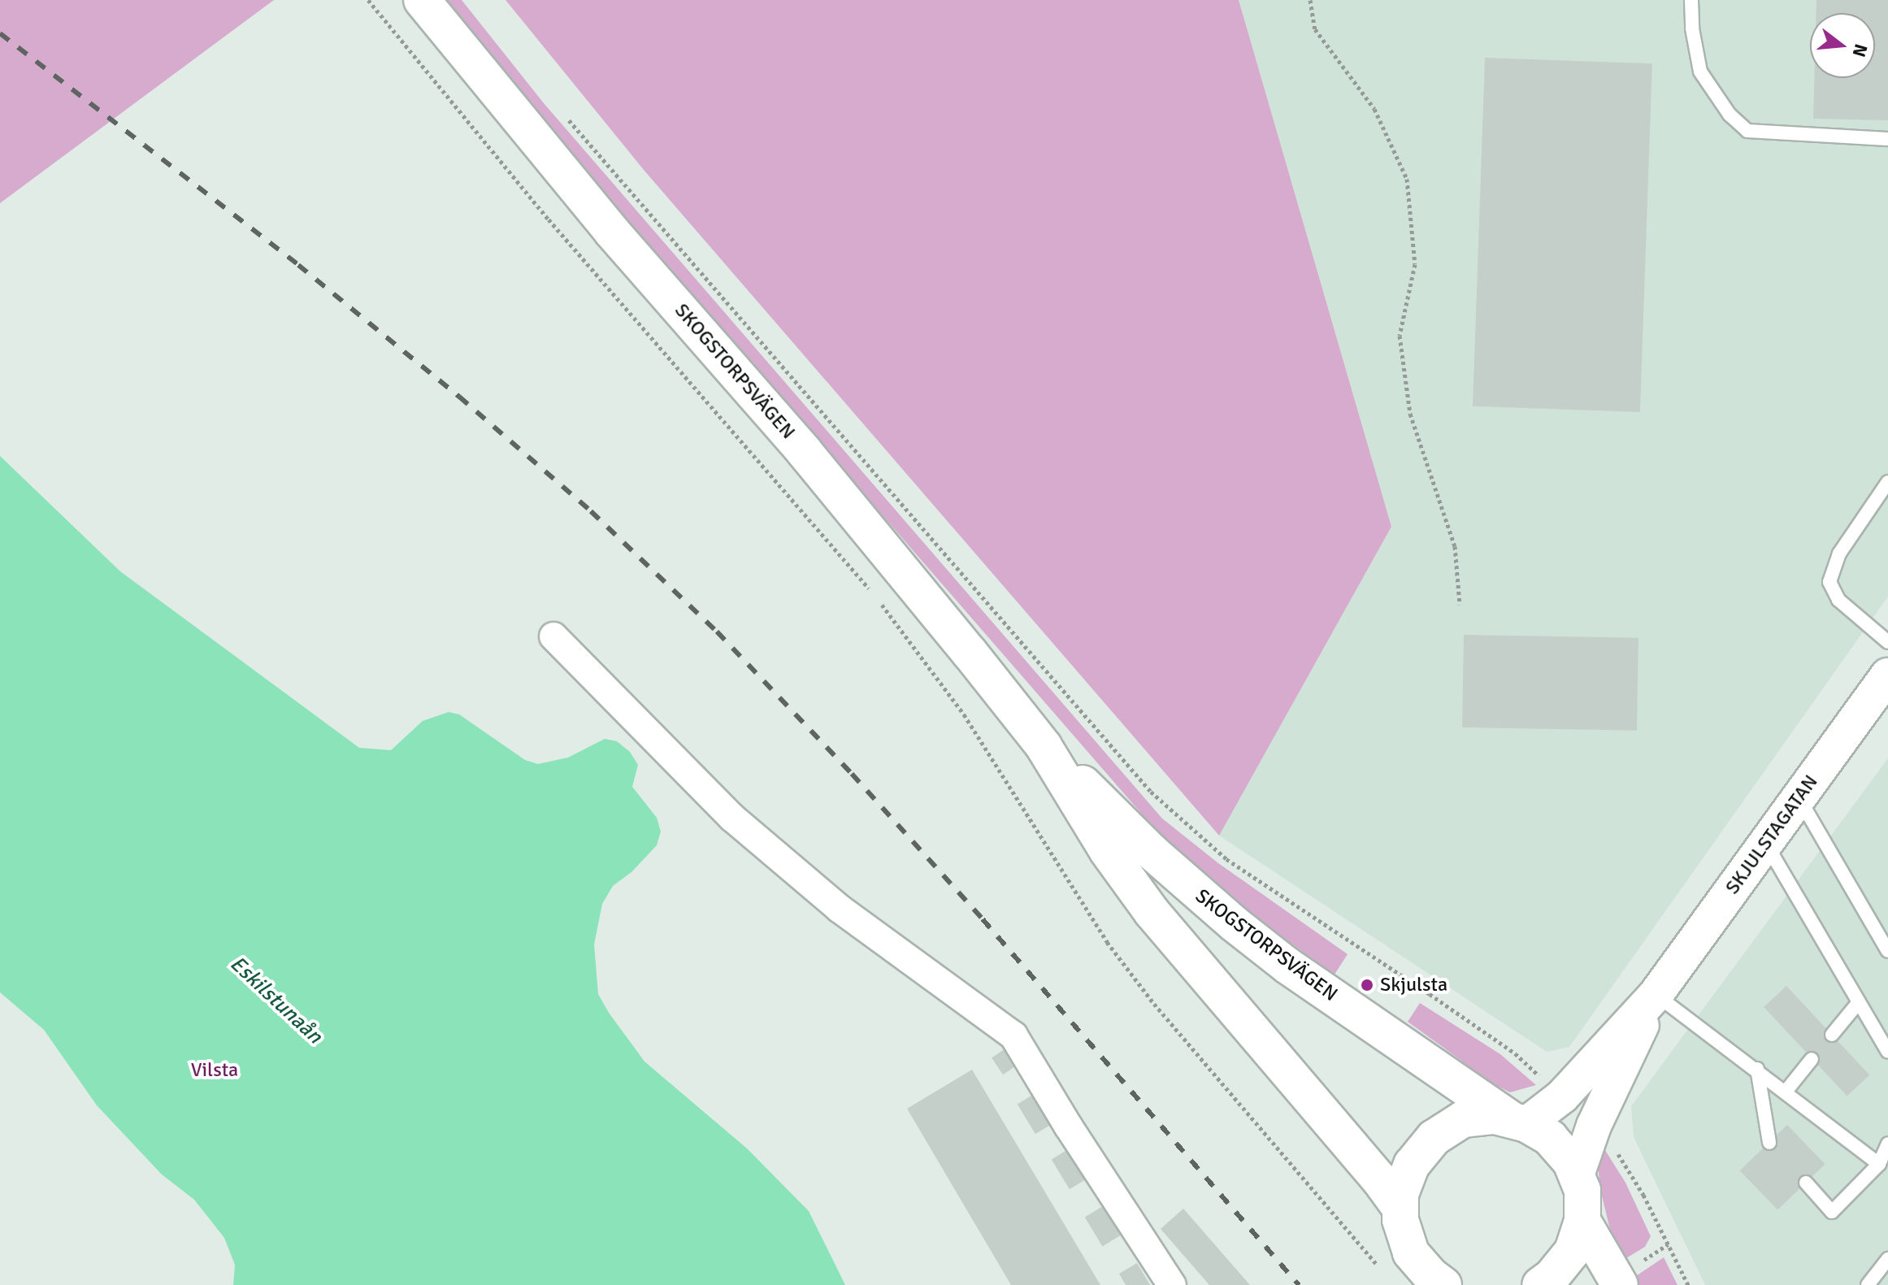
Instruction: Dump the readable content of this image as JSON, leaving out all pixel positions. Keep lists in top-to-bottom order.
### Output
{
  "streets": {
    "main road": ["SKOGSTORPSVÄGEN"],
    "street": ["SKJULSTAGATAN"]
  },
  "crossings": [
    ["SKOGSTORPSVÄGEN", "SKJULSTAGATAN"]
  ],
  "water": ["Eskilstunaån"],
  "parks": ["Vilsta"],
  "places": ["Skjulsta"],
  "north": "right"
}
